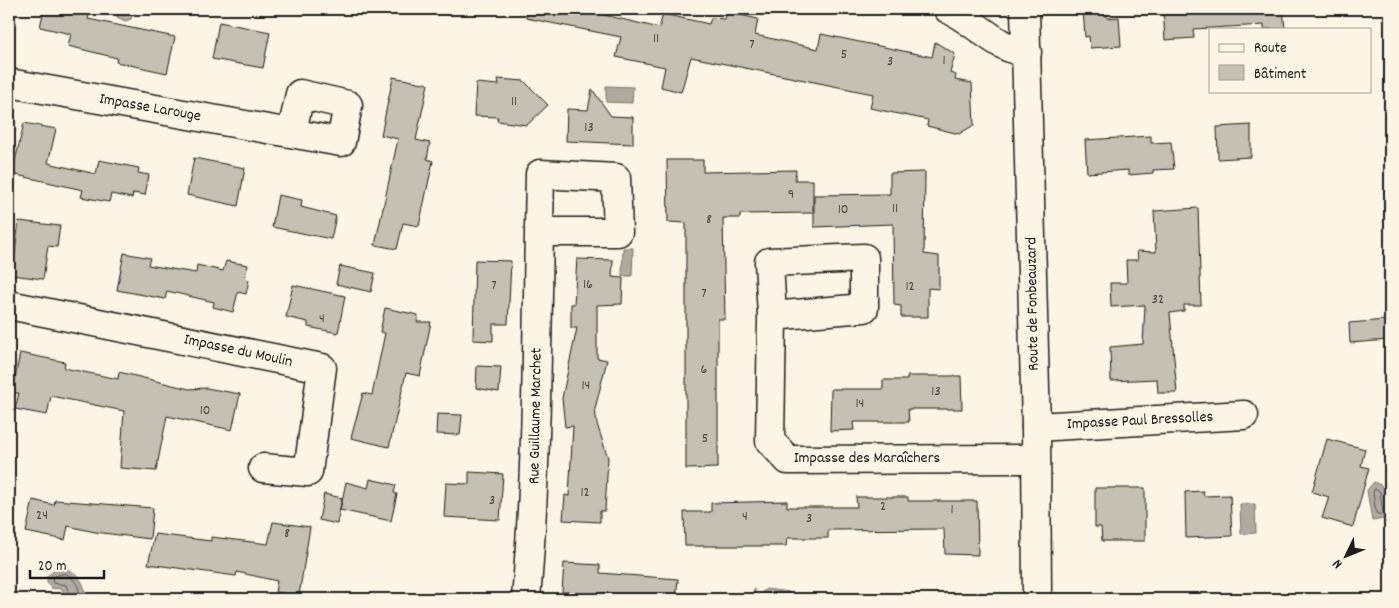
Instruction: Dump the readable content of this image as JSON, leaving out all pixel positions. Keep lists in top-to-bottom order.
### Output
{
  "streets": {
    "street": [
      "Impasse Larouge",
      "Route de Fonbeauzard",
      "Impasse du Moulin",
      "Rue Guillaume Marchet",
      "Impasse Paul Bressolles",
      "Impasse des Maraîchers"
    ]
  },
  "crossings": [
    ["Route de Fonbeauzard", "Impasse Paul Bressolles"],
    ["Route de Fonbeauzard", "Impasse des Maraîchers"]
  ],
  "house_numbers": [
    "11",
    "7",
    "5",
    "1",
    "3",
    "11",
    "13",
    "9",
    "11",
    "10",
    "8",
    "16",
    "7",
    "12",
    "7",
    "32",
    "4",
    "6",
    "14",
    "13",
    "14",
    "10",
    "5",
    "12",
    "3",
    "2",
    "1",
    "24",
    "4",
    "3",
    "8"
  ],
  "legend": ["Route", "Bâtiment"],
  "scale_bar": "20 m",
  "north": "bottom left"
}
